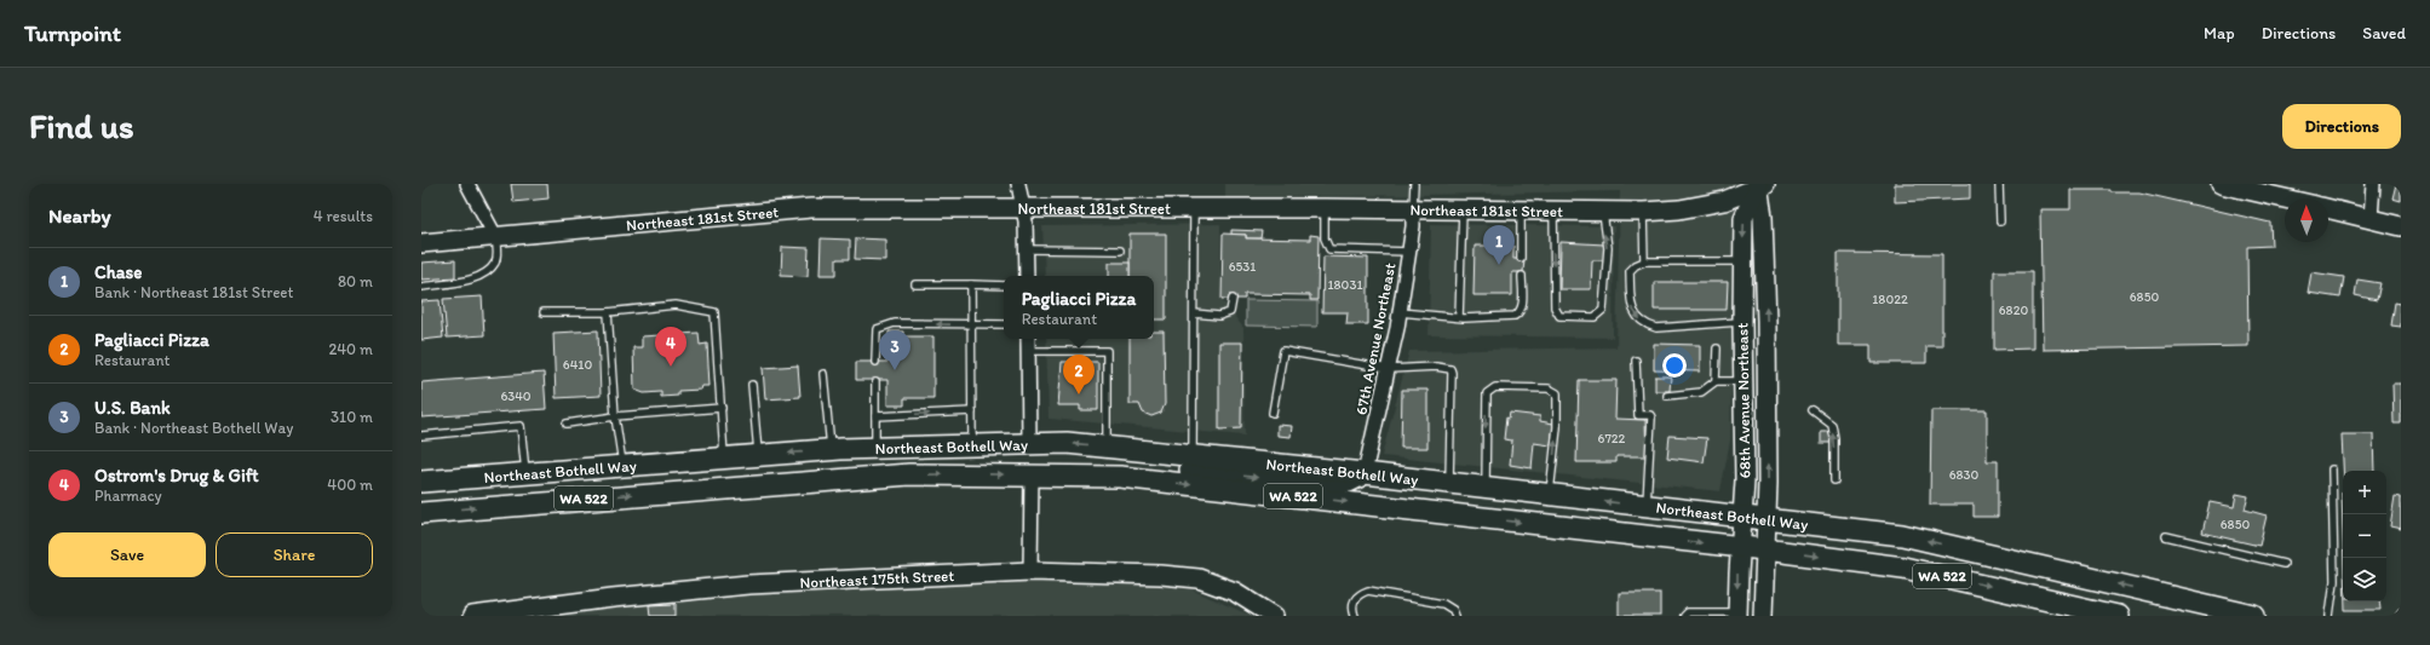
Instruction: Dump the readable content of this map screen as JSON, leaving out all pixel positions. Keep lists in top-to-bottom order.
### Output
{
  "streets": {
    "main road": ["Northeast Bothell Way", "WA 522"],
    "street": [
      "Northeast 181st Street",
      "67th Avenue Northeast",
      "68th Avenue Northeast",
      "Northeast 175th Street"
    ]
  },
  "crossings": [
    ["Northeast 181st Street", "67th Avenue Northeast"],
    ["Northeast 181st Street", "68th Avenue Northeast"],
    ["67th Avenue Northeast", "Northeast Bothell Way"],
    ["68th Avenue Northeast", "Northeast Bothell Way"]
  ],
  "house_numbers": [
    "6531",
    "18031",
    "6850",
    "18022",
    "6820",
    "6410",
    "6340",
    "6722",
    "6830",
    "6850"
  ],
  "north": "top",
  "page": {
    "header": "Turnpoint",
    "nav": ["Map", "Directions", "Saved"],
    "buttons": [
      "Directions",
      ["Save", "Share"]
    ],
    "title": "Find us",
    "heading": ["Nearby", "4 results"],
    "pins": [
      "1",
      "4",
      "3",
      "2"
    ],
    "list": [
      {
        "mark": "1",
        "name": "Chase",
        "note": "Bank · Northeast 181st Street",
        "value": "80 m"
      },
      {
        "mark": "2",
        "name": "Pagliacci Pizza",
        "note": "Restaurant",
        "value": "240 m"
      },
      {
        "mark": "3",
        "name": "U.S. Bank",
        "note": "Bank · Northeast Bothell Way",
        "value": "310 m"
      },
      {
        "mark": "4",
        "name": "Ostrom's Drug & Gift",
        "note": "Pharmacy",
        "value": "400 m"
      }
    ],
    "popup": ["Pagliacci Pizza", "Restaurant"],
    "map_buttons": ["+", "−"]
  }
}
